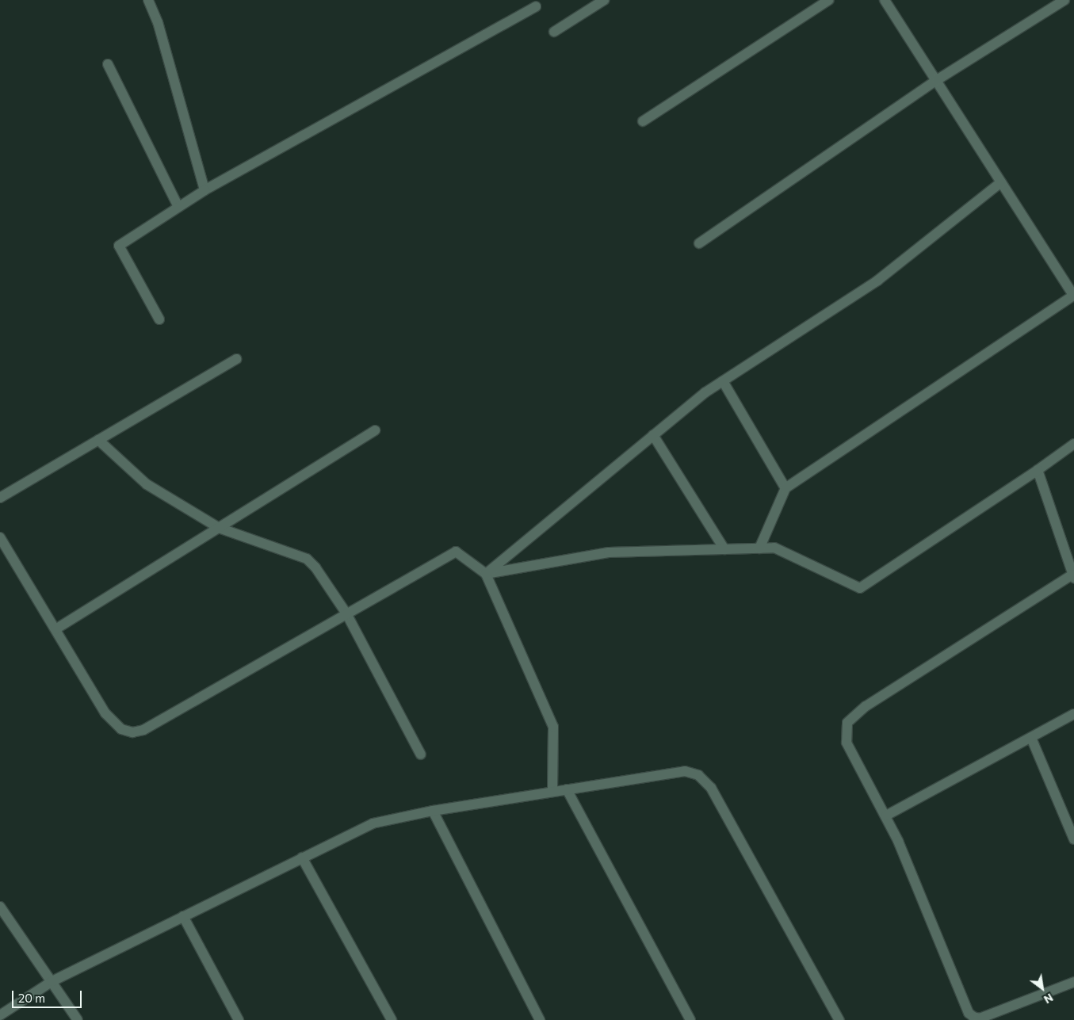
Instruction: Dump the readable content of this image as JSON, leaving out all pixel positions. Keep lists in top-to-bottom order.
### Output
{
  "scale_bar": "20 m",
  "north": "bottom right"
}
